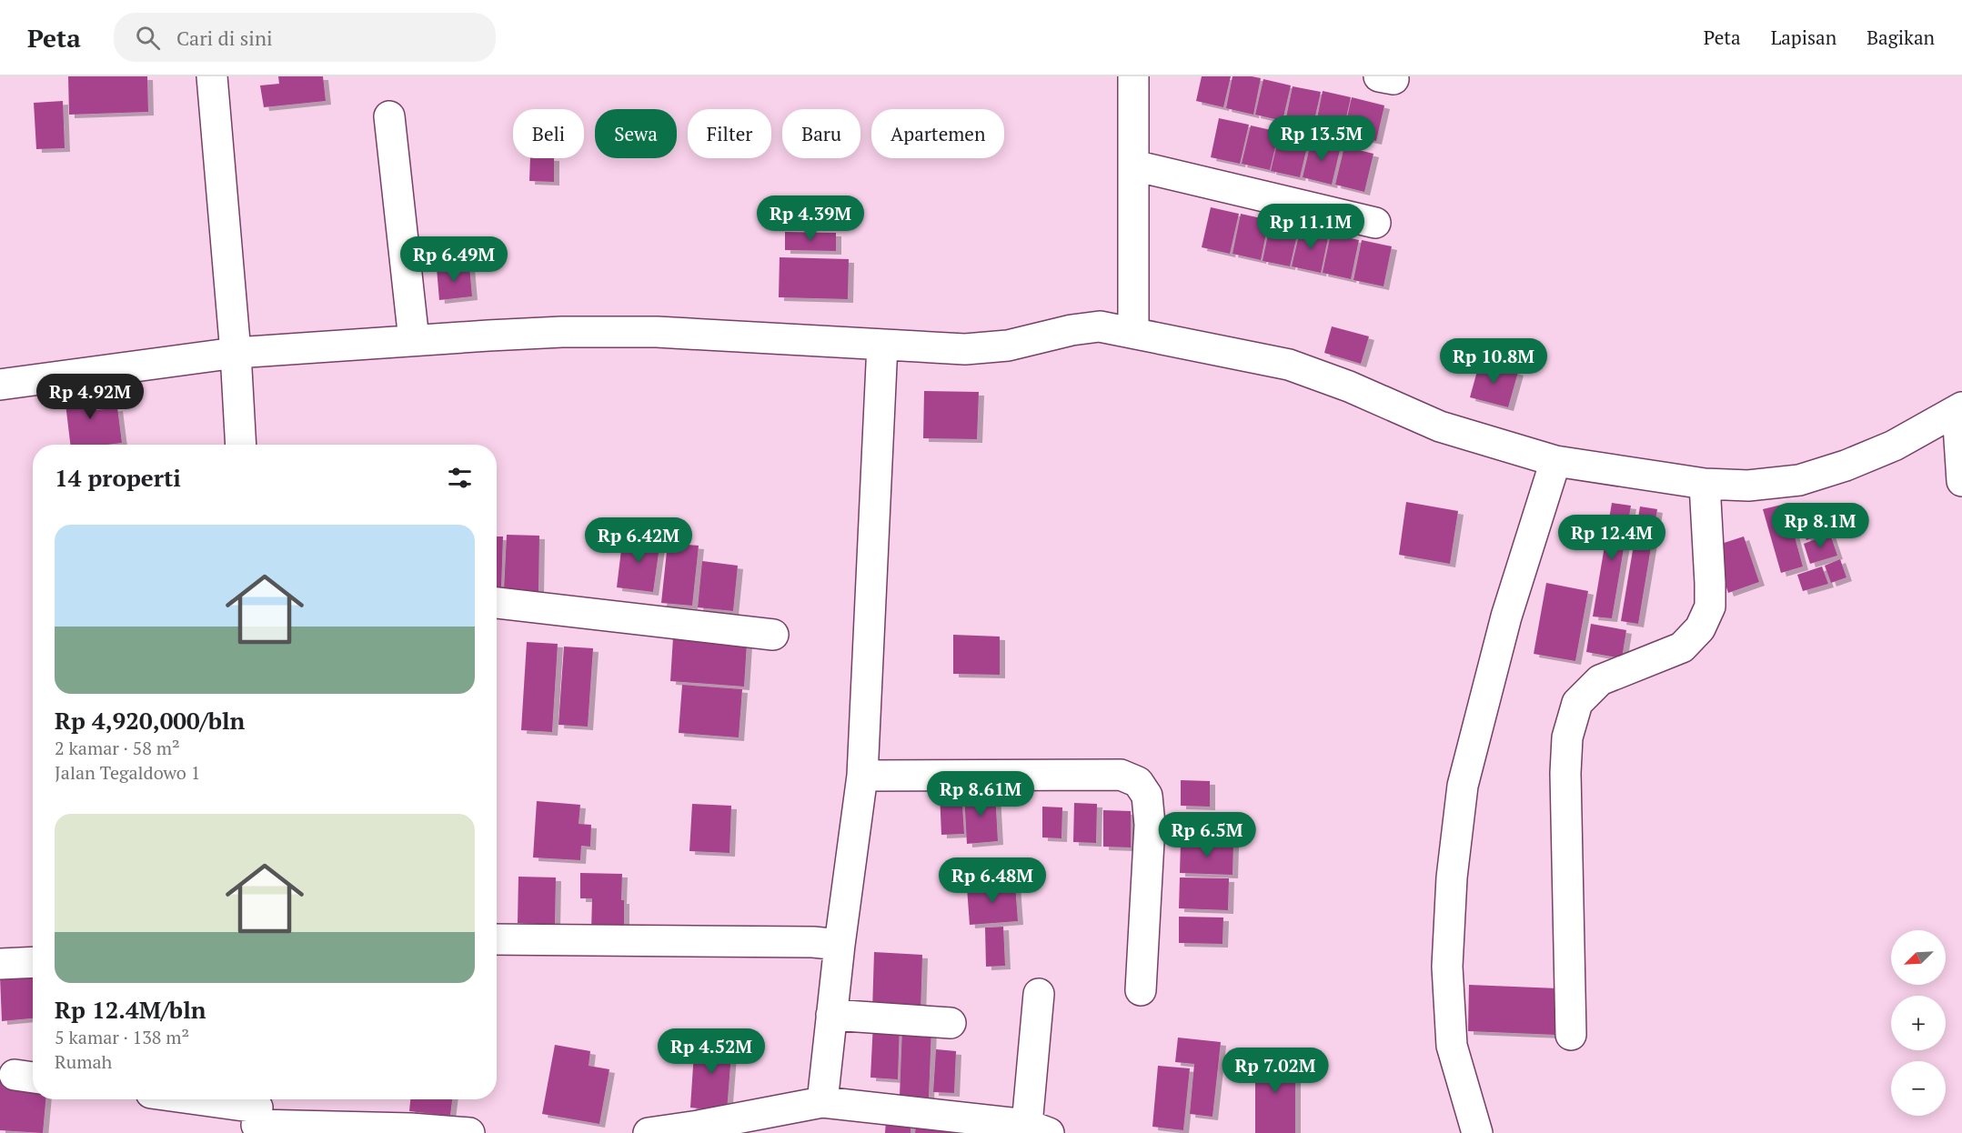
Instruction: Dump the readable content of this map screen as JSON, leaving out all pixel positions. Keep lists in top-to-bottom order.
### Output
{
  "north": "bottom left",
  "page": {
    "header": "Peta",
    "search": "Cari di sini",
    "nav": ["Peta", "Lapisan", "Bagikan"],
    "chip": [
      "Beli",
      "Sewa",
      "Filter",
      "Baru",
      "Apartemen"
    ],
    "price": [
      "Rp 13.5M",
      "Rp 4.39M",
      "Rp 11.1M",
      "Rp 6.49M",
      "Rp 10.8M",
      "Rp 4.92M",
      "Rp 8.1M",
      "Rp 12.4M",
      "Rp 6.42M",
      "Rp 8.61M",
      "Rp 6.5M",
      "Rp 6.48M",
      "Rp 4.52M",
      "Rp 7.02M"
    ],
    "heading": "14 properti",
    "list": [
      {
        "name": "Rp 4,920,000/bln",
        "note": "2 kamar · 58 m² · Jalan Tegaldowo 1"
      },
      {
        "name": "Rp 12.4M/bln",
        "note": "5 kamar · 138 m² · Rumah"
      }
    ],
    "map_buttons": ["+", "−"]
  }
}
